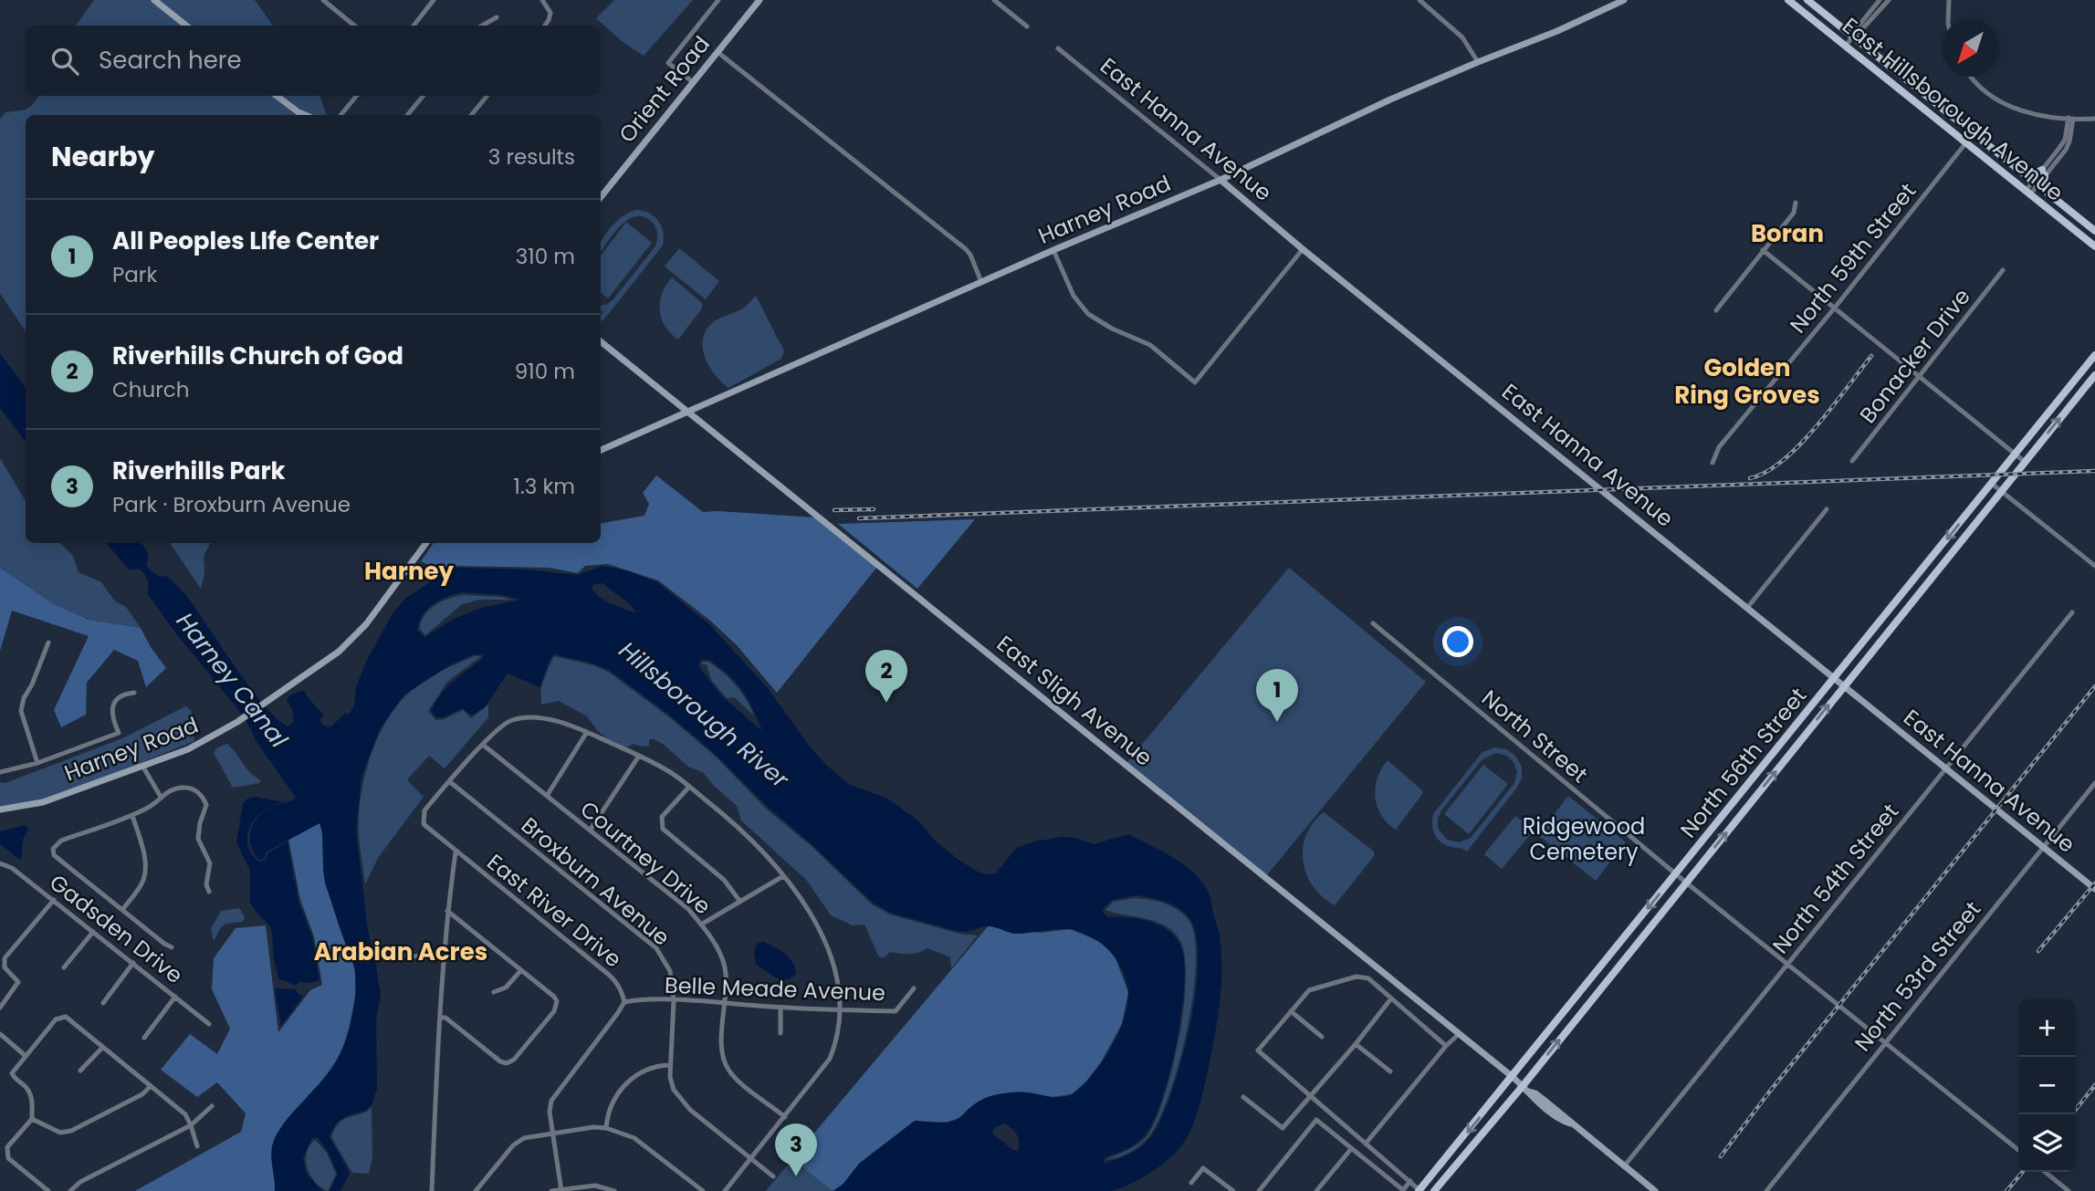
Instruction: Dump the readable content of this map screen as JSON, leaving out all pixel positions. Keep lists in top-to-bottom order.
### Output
{
  "streets": {
    "main road": ["East Hillsborough Avenue", "North 56th Street"],
    "street": [
      "Orient Road",
      "East Hanna Avenue",
      "Harney Road",
      "North 59th Street",
      "Bonacker Drive",
      "East Sligh Avenue",
      "North Street",
      "Courtney Drive",
      "North 54th Street",
      "Broxburn Avenue",
      "East River Drive",
      "Gadsden Drive",
      "North 53rd Street",
      "Belle Meade Avenue"
    ]
  },
  "crossings": [
    ["East Hillsborough Avenue", "North 59th Street"],
    ["East Hanna Avenue", "Harney Road"],
    ["East Hanna Avenue", "North 56th Street"],
    ["East Hanna Avenue", "North 54th Street"],
    ["East Hanna Avenue", "North 53rd Street"],
    ["Harney Road", "East Sligh Avenue"],
    ["East Sligh Avenue", "North 56th Street"],
    ["East Sligh Avenue", "North 54th Street"],
    ["North Street", "North 56th Street"],
    ["North Street", "North 54th Street"],
    ["North Street", "North 53rd Street"],
    ["Courtney Drive", "East River Drive"],
    ["Courtney Drive", "Belle Meade Avenue"],
    ["Broxburn Avenue", "East River Drive"],
    ["Broxburn Avenue", "Belle Meade Avenue"],
    ["East River Drive", "Belle Meade Avenue"]
  ],
  "districts": [
    "Boran",
    "Golden Ring Groves",
    "Harney",
    "Arabian Acres"
  ],
  "water": ["Harney Canal", "Hillsborough River"],
  "parks": ["Ridgewood Cemetery"],
  "north": "bottom left",
  "page": {
    "search": "Search here",
    "heading": ["Nearby", "3 results"],
    "list": [
      {
        "mark": "1",
        "name": "All Peoples LIfe Center",
        "note": "Park",
        "value": "310 m"
      },
      {
        "mark": "2",
        "name": "Riverhills Church of God",
        "note": "Church",
        "value": "910 m"
      },
      {
        "mark": "3",
        "name": "Riverhills Park",
        "note": "Park · Broxburn Avenue",
        "value": "1.3 km"
      }
    ],
    "pins": ["2", "1", "3"],
    "map_buttons": ["+", "−"]
  }
}
